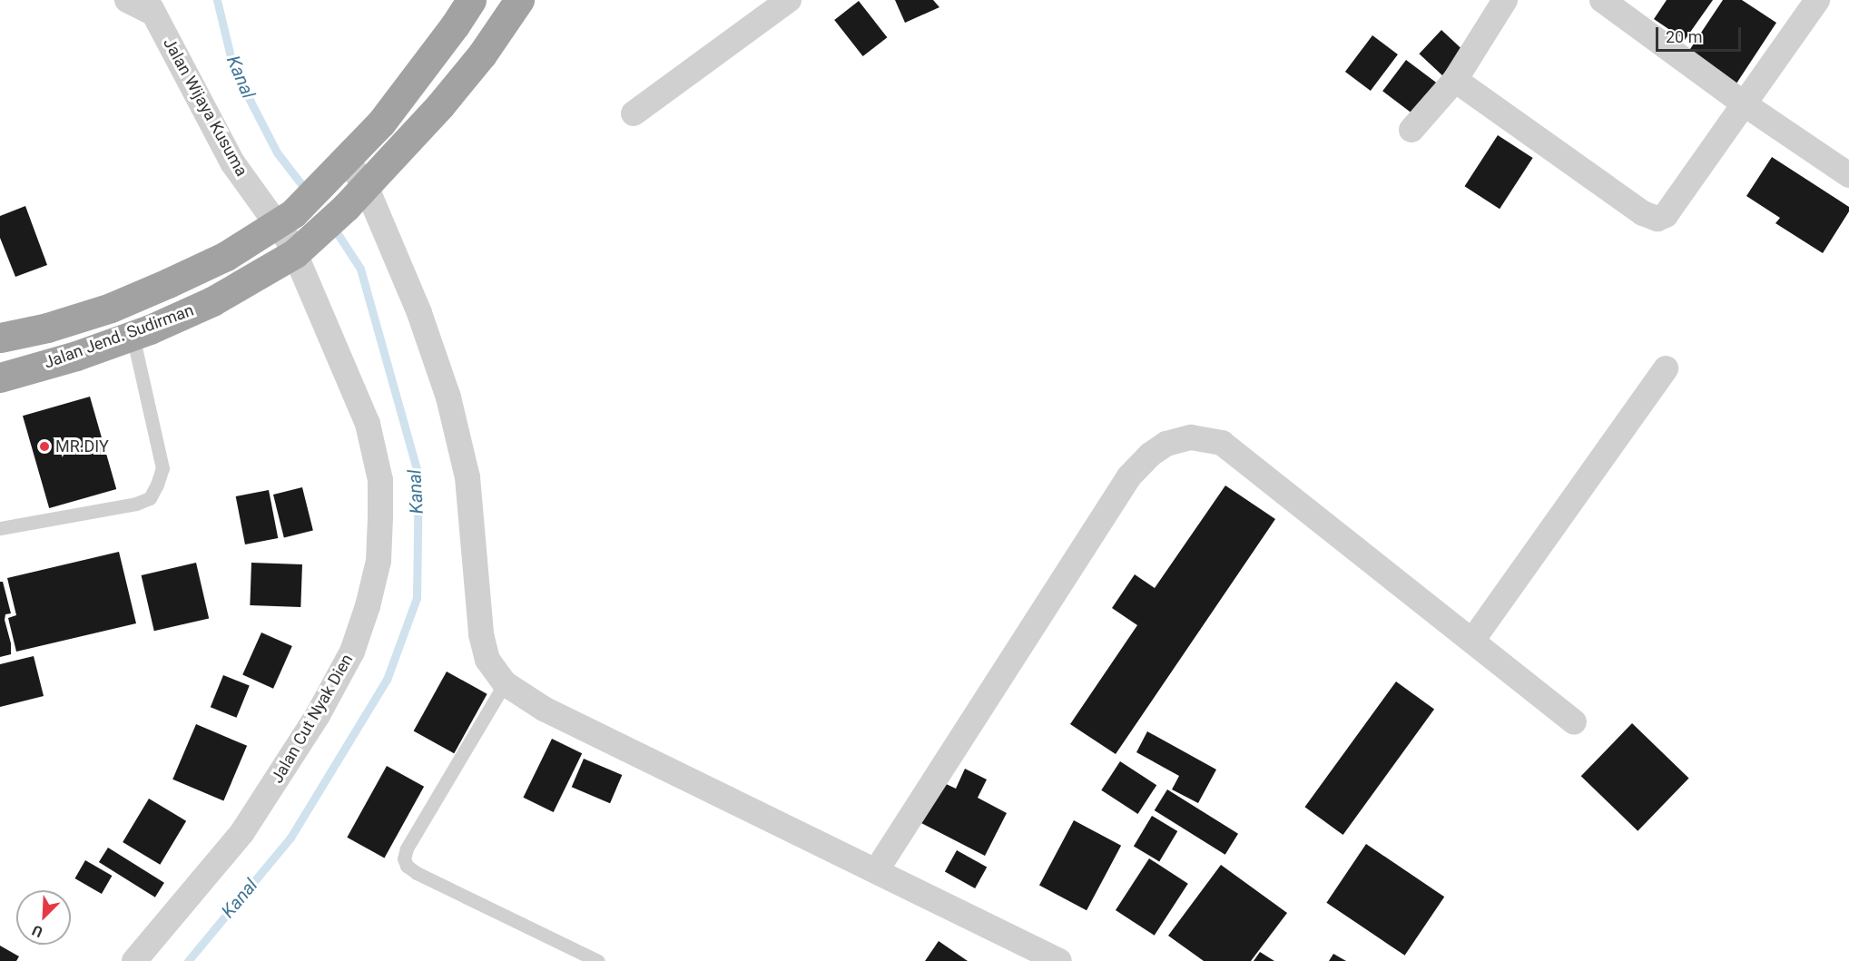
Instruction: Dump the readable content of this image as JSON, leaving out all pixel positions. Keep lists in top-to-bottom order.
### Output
{
  "streets": {
    "highway": ["Jalan Jend. Sudirman"],
    "street": ["Jalan Wijaya Kusuma", "Jalan Cut Nyak Dien"]
  },
  "crossings": [
    ["Jalan Wijaya Kusuma", "Jalan Jend. Sudirman"],
    ["Jalan Wijaya Kusuma", "Jalan Cut Nyak Dien"],
    ["Jalan Jend. Sudirman", "Jalan Cut Nyak Dien"]
  ],
  "water": ["Kanal"],
  "places": ["MR.DIY"],
  "scale_bar": "20 m",
  "north": "bottom left"
}
